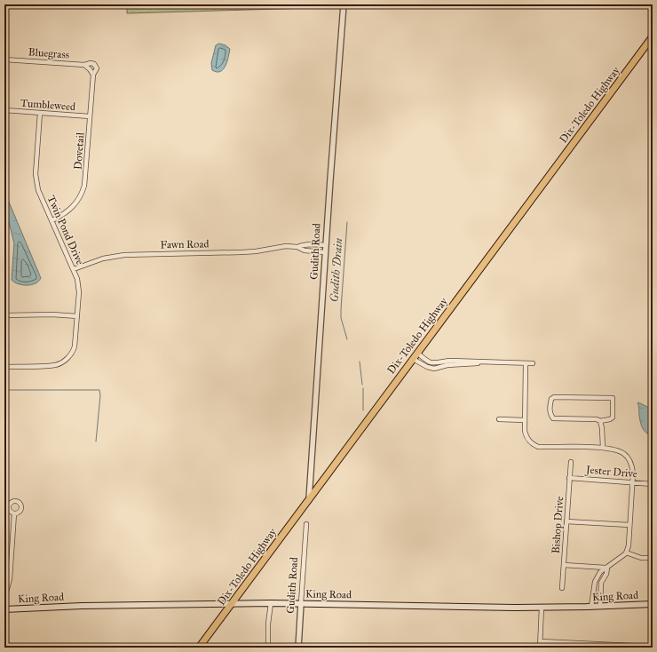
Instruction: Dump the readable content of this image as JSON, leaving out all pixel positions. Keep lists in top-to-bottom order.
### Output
{
  "streets": {
    "main road": ["Dix-Toledo Highway", "King Road"],
    "street": [
      "Bluegrass",
      "Tumbleweed",
      "Dovetail",
      "Twin Pond Drive",
      "Fawn Road",
      "Gudith Road",
      "Jester Drive",
      "Bishop Drive"
    ]
  },
  "crossings": [
    ["Bluegrass", "Dovetail"],
    ["Tumbleweed", "Dovetail"],
    ["Tumbleweed", "Twin Pond Drive"],
    ["Dix-Toledo Highway", "Gudith Road"],
    ["Dix-Toledo Highway", "King Road"],
    ["Dovetail", "Twin Pond Drive"],
    ["Twin Pond Drive", "Fawn Road"],
    ["Fawn Road", "Gudith Road"],
    ["Gudith Road", "King Road"],
    ["Jester Drive", "Bishop Drive"]
  ],
  "water": ["Gudith Drain"]
}
